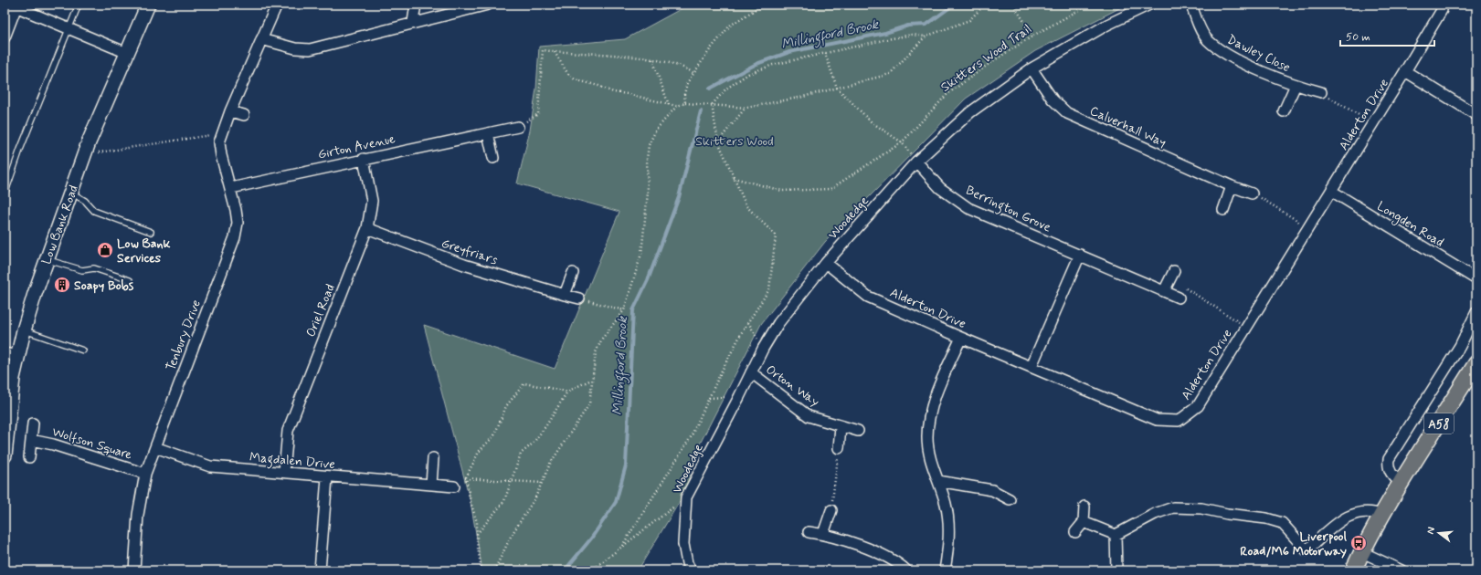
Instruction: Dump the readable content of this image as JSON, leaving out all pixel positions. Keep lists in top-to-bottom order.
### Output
{
  "streets": {
    "main road": ["A58"],
    "street": [
      "Dawley Close",
      "Alderton Drive",
      "Calverhall Way",
      "Girton Avenue",
      "Berrington Grove",
      "Woodedge",
      "Longden Road",
      "Low Bank Road",
      "Greyfriars",
      "Oriel Road",
      "Tenbury Drive",
      "Orton Way",
      "Wolfson Square",
      "Magdalen Drive"
    ],
    "path": ["Skitters Wood Trail"]
  },
  "crossings": [
    ["Alderton Drive", "Woodedge"],
    ["Alderton Drive", "Longden Road"],
    ["Calverhall Way", "Woodedge"],
    ["Girton Avenue", "Oriel Road"],
    ["Girton Avenue", "Tenbury Drive"],
    ["Berrington Grove", "Woodedge"],
    ["Woodedge", "Orton Way"],
    ["Greyfriars", "Oriel Road"],
    ["Oriel Road", "Magdalen Drive"],
    ["Tenbury Drive", "Wolfson Square"],
    ["Tenbury Drive", "Magdalen Drive"]
  ],
  "water": ["Millingford Brook"],
  "parks": ["Skitters Wood"],
  "places": {
    "shop": ["Low Bank Services"],
    "building": ["Soapy Bobs"],
    "bus stop": ["Liverpool Road/M6 Motorway"]
  },
  "scale_bar": "50 m",
  "north": "left"
}
